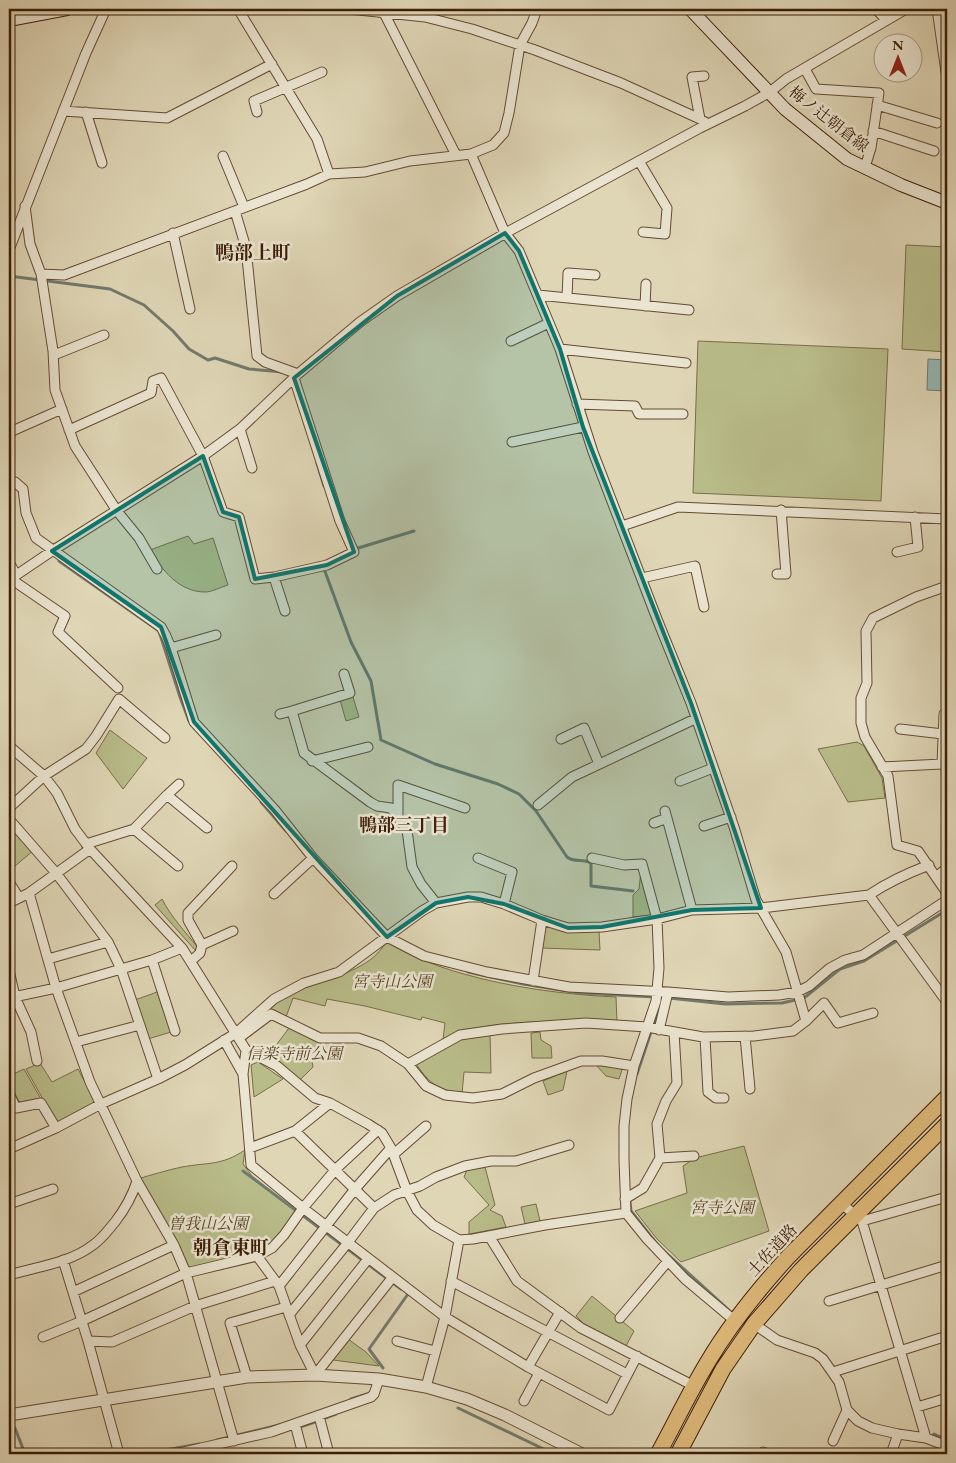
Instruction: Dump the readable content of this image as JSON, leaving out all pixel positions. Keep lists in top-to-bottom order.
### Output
{
  "streets": {
    "highway": ["土佐道路"],
    "main road": ["梅ノ辻朝倉線"]
  },
  "districts": ["鴨部上町", "鴨部三丁目", "朝倉東町"],
  "parks": [
    "宮寺山公園",
    "信楽寺前公園",
    "宮寺公園",
    "曽我山公園"
  ],
  "north": "top"
}
